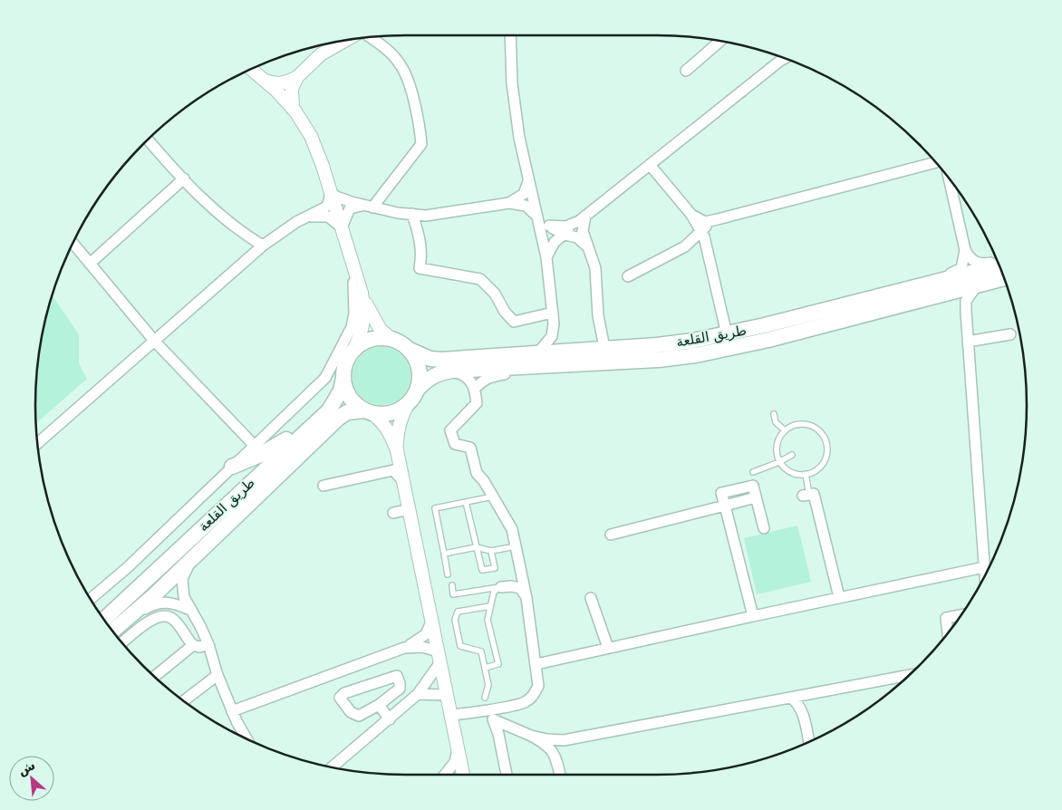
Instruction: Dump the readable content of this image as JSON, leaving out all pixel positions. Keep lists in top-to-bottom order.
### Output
{
  "streets": {
    "main road": ["طريق القلعة"]
  },
  "north": "top left"
}
